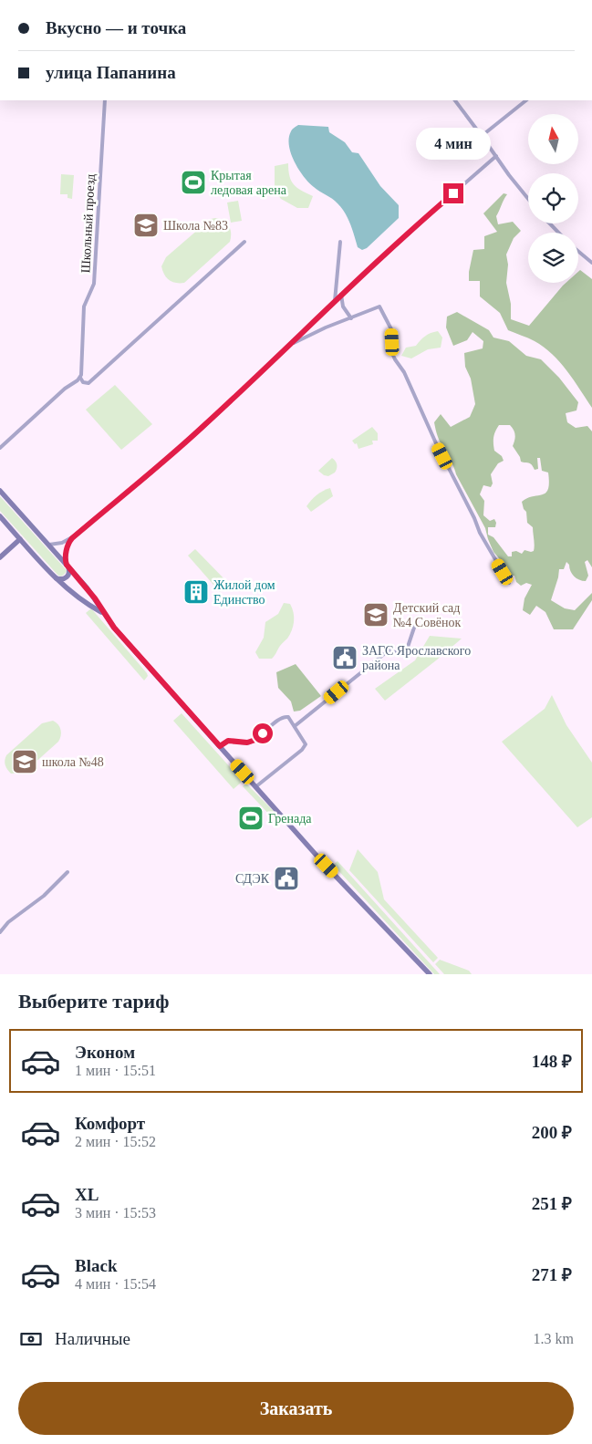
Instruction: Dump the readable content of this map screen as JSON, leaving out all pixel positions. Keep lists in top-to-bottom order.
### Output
{
  "streets": {
    "street": ["Школьный проезд"]
  },
  "places": {
    "sports": ["Крытая ледовая арена", "Гренада"],
    "school or university": ["Школа №83", "Детский сад №4 Совёнок", "школа №48"],
    "building": ["Жилой дом Единство"],
    "public building": ["ЗАГС Ярославского района", "СДЭК"]
  },
  "north": "top",
  "page": {
    "banner": ["Вкусно — и точка", "улица Папанина"],
    "bubble": "4 мин",
    "heading": "Выберите тариф",
    "list": [
      {
        "name": "Эконом",
        "note": "1 мин · 15:51",
        "value": "148 ₽"
      },
      {
        "name": "Комфорт",
        "note": "2 мин · 15:52",
        "value": "200 ₽"
      },
      {
        "name": "XL",
        "note": "3 мин · 15:53",
        "value": "251 ₽"
      },
      {
        "name": "Black",
        "note": "4 мин · 15:54",
        "value": "271 ₽"
      }
    ],
    "pay": ["Наличные", "1.3 km"],
    "buttons": "Заказать"
  }
}
